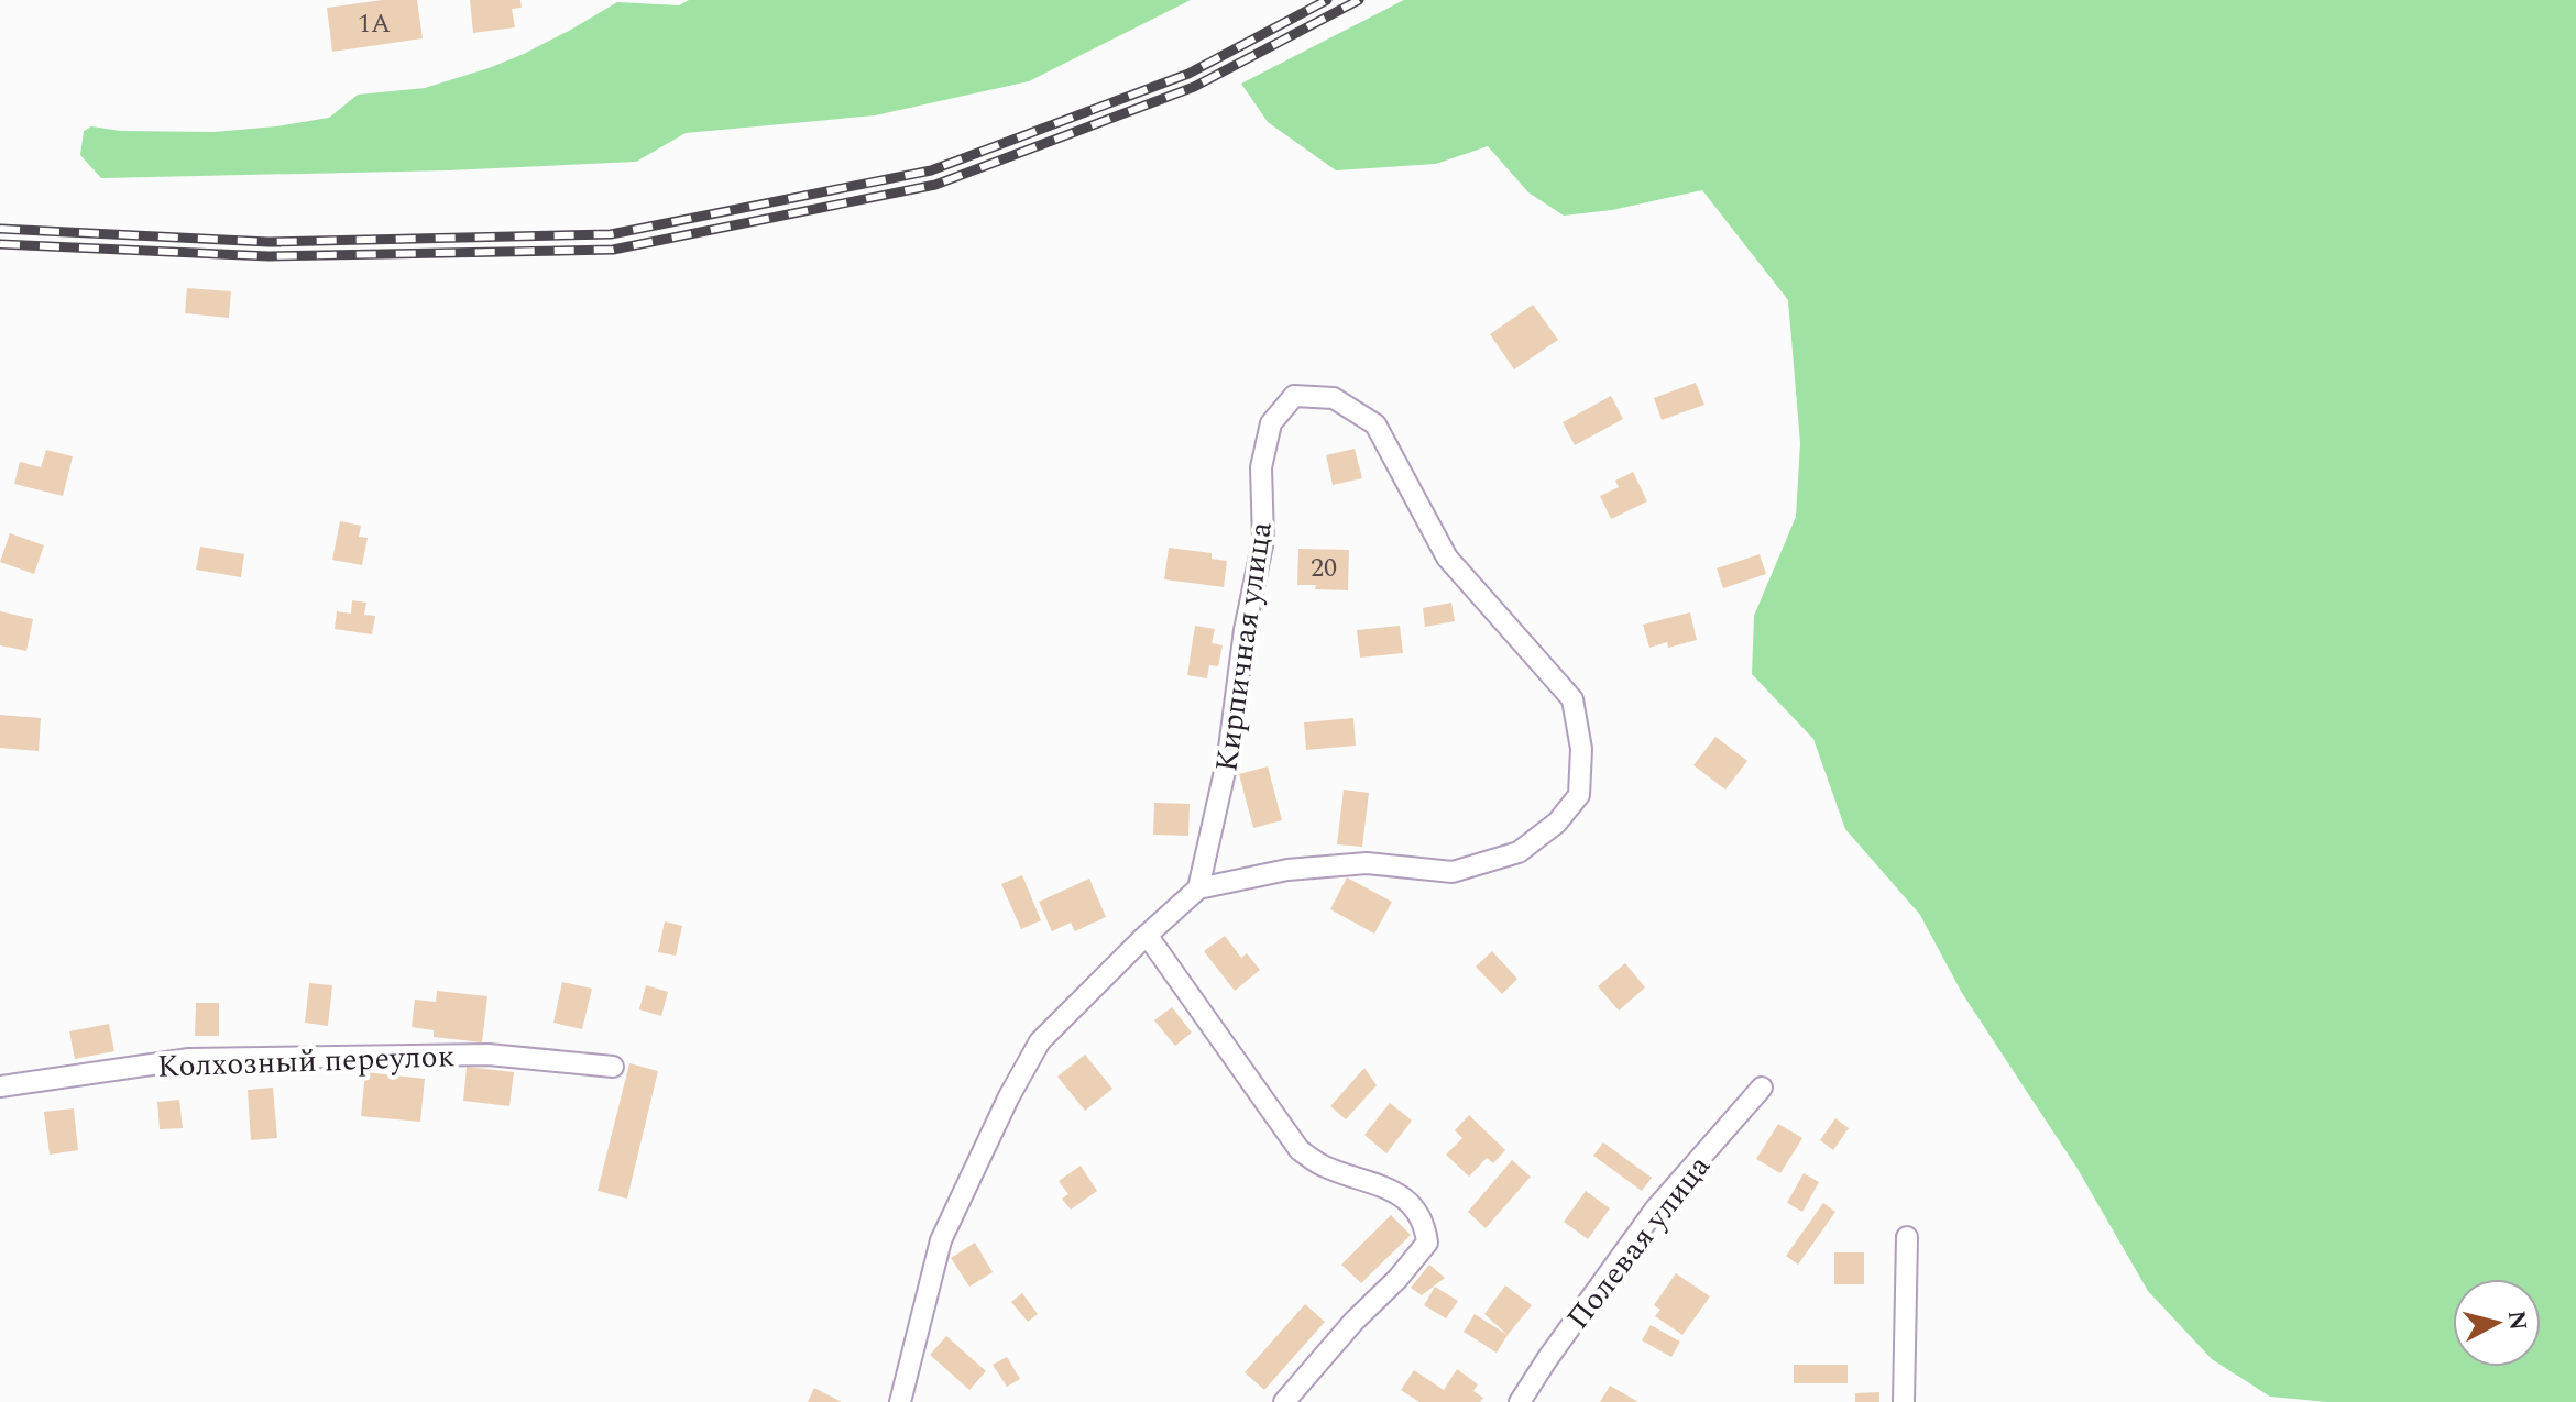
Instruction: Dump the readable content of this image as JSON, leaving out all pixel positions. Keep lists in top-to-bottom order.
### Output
{
  "streets": {
    "street": ["Кирпичная улица", "Колхозный переулок", "Полевая улица"]
  },
  "house_numbers": ["1А", "20"],
  "north": "right"
}
